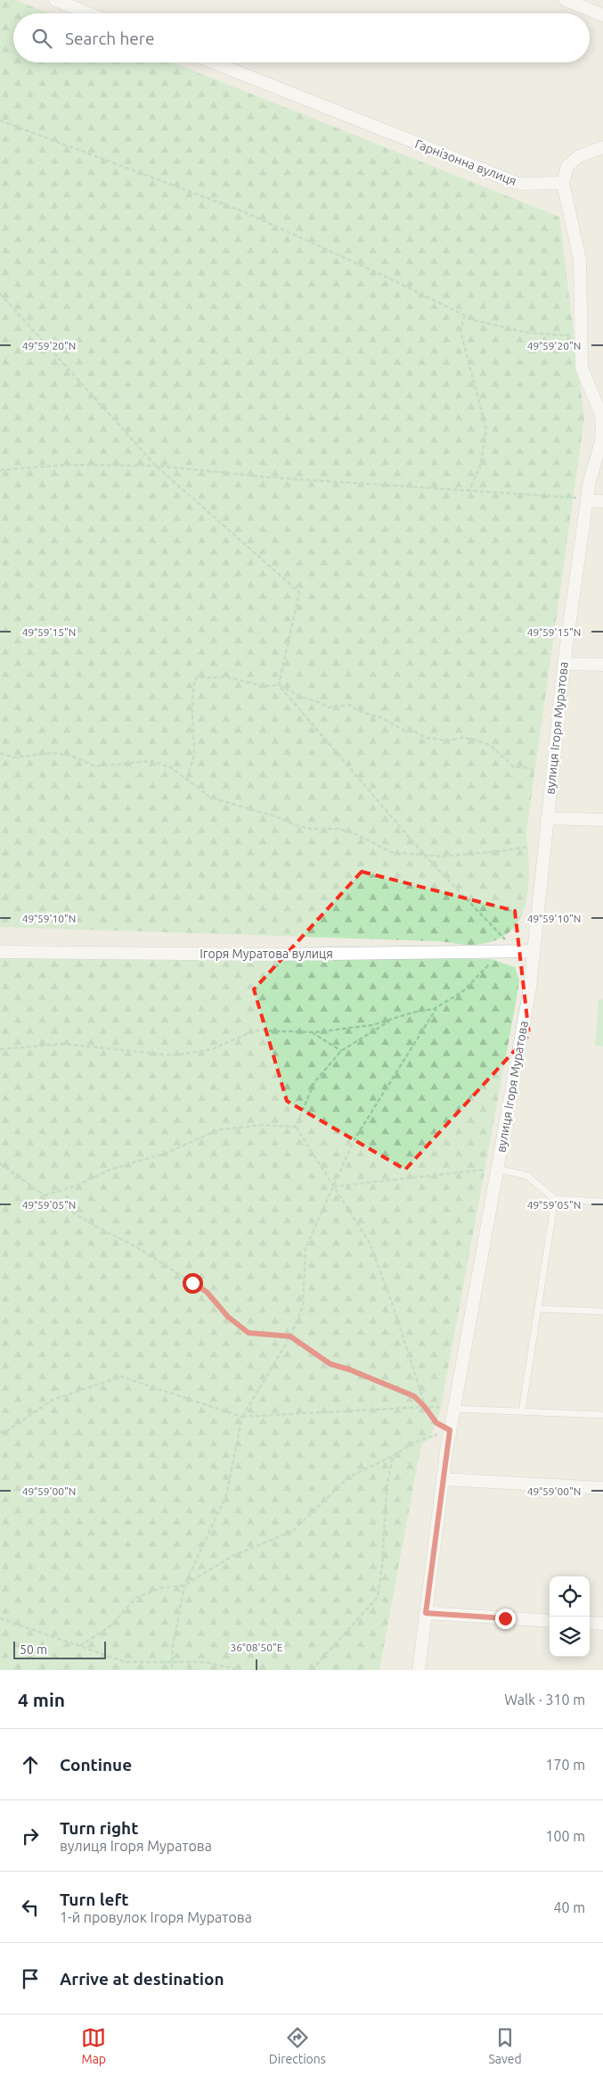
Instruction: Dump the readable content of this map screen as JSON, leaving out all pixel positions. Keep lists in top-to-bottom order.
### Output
{
  "streets": {
    "street": ["Гарнізонна вулиця", "вулиця Ігоря Муратова", "Ігоря Муратова вулиця"]
  },
  "crossings": [
    ["вулиця Ігоря Муратова", "Ігоря Муратова вулиця"]
  ],
  "scale_bar": "50 m",
  "page": {
    "search": "Search here",
    "scale": "50 m",
    "heading": ["4 min", "Walk · 310 m"],
    "list": [
      ["Continue", "170 m"],
      ["Turn right", "вулиця Ігоря Муратова", "100 m"],
      ["Turn left", "1-й провулок Ігоря Муратова", "40 m"],
      "Arrive at destination"
    ],
    "nav": ["Map", "Directions", "Saved"]
  },
  "coordinates": [
    "49°59'20\"N",
    "49°59'15\"N",
    "49°59'10\"N",
    "49°59'05\"N",
    "49°59'00\"N",
    "36°08'50\"E"
  ]
}
